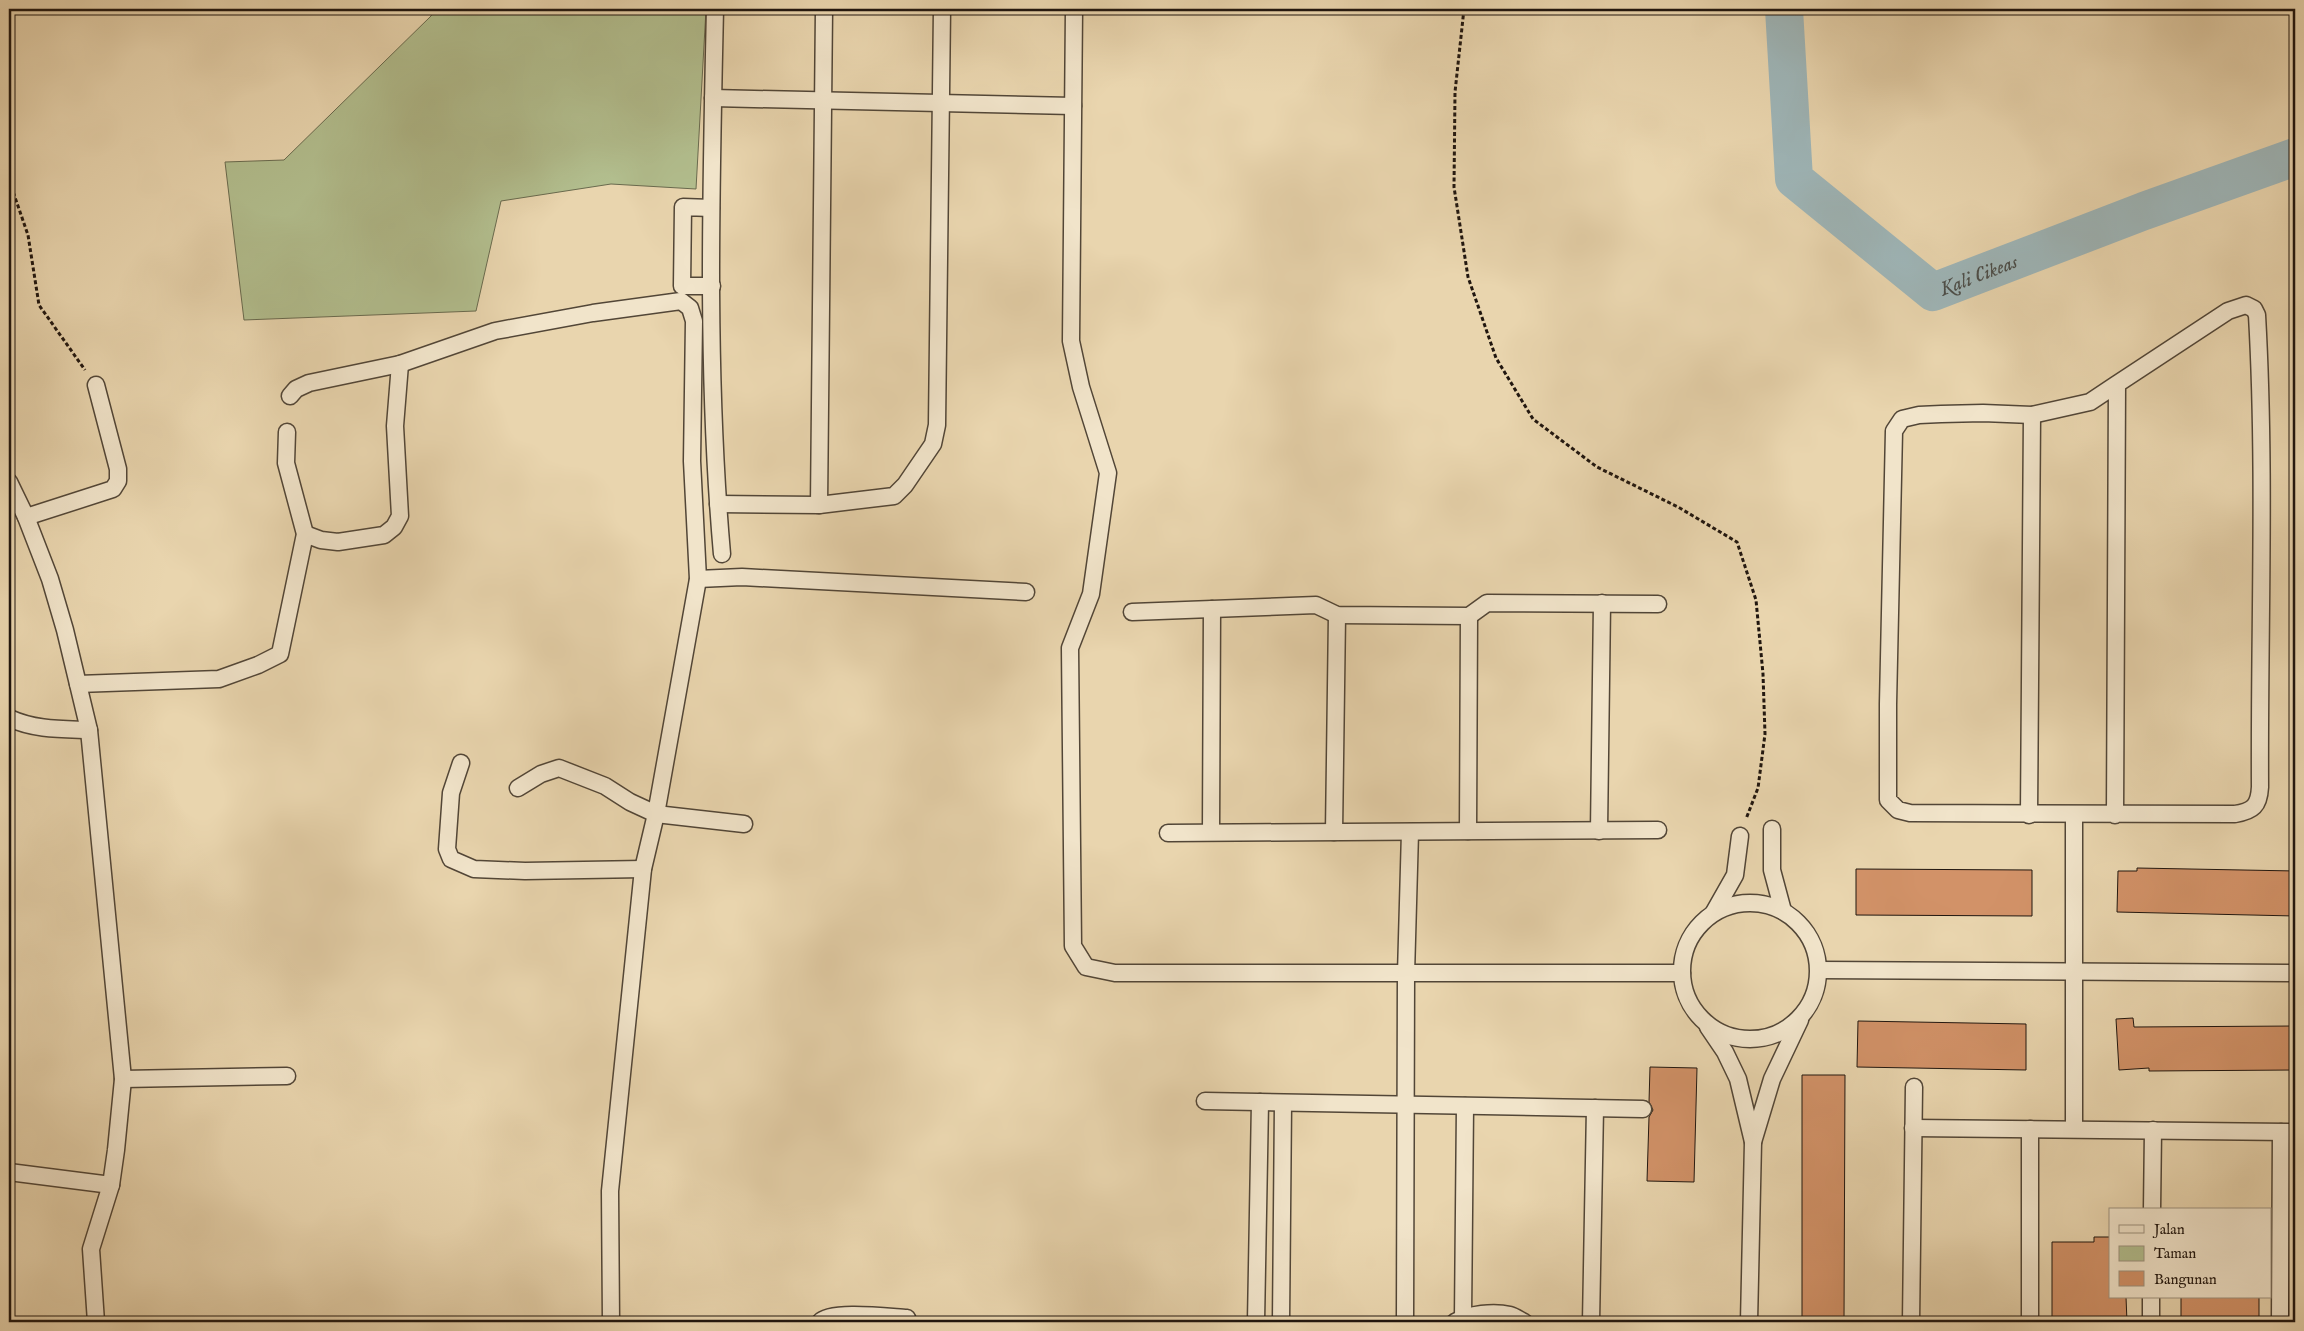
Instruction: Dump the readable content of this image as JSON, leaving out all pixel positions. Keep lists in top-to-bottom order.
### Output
{
  "water": ["Kali Cikeas"],
  "legend": ["Jalan", "Taman", "Bangunan"]
}
